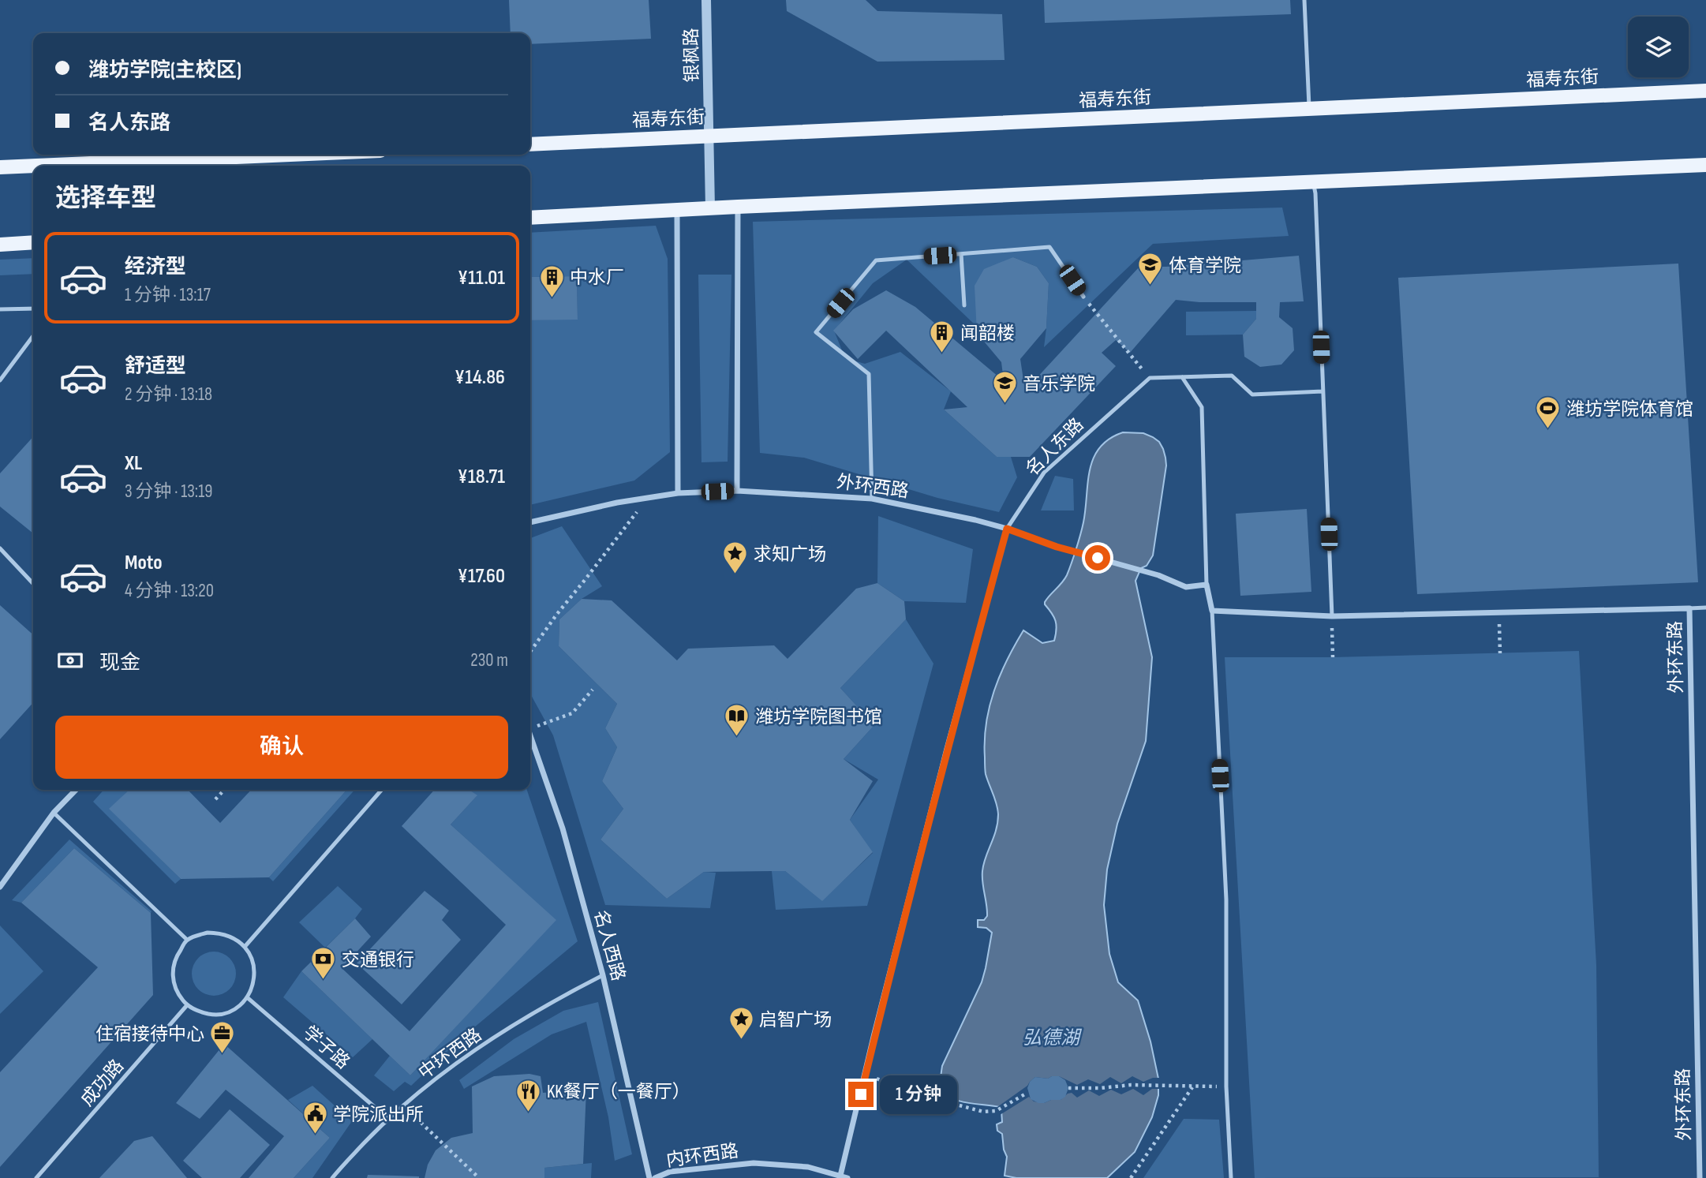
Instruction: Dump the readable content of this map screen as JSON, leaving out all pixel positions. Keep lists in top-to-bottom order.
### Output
{
  "streets": {
    "main road": ["福寿东街"],
    "street": [
      "银枫路",
      "名人东路",
      "外环西路",
      "外环东路",
      "名人西路",
      "内环西路"
    ],
    "lane": ["学子路", "中环西路", "成功路"]
  },
  "crossings": [
    ["银枫路", "福寿东街"],
    ["名人东路", "外环西路"],
    ["名人东路", "内环西路"],
    ["名人西路", "中环西路"],
    ["学子路", "中环西路"],
    ["学子路", "成功路"]
  ],
  "water": ["弘德湖"],
  "places": {
    "school or university": ["体育学院", "音乐学院"],
    "building": ["中水厂", "闻韶楼"],
    "sports": ["潍坊学院体育馆"],
    "place": ["求知广场", "启智广场"],
    "library": ["潍坊学院图书馆"],
    "bank": ["交通银行"],
    "office": ["住宿接待中心"],
    "restaurant": ["KK餐厅（一餐厅）"],
    "public building": ["学院派出所"]
  },
  "page": {
    "banner": ["潍坊学院(主校区)", "名人东路"],
    "heading": "选择车型",
    "list": [
      {
        "name": "经济型",
        "note": "1 分钟 · 13:17",
        "value": "¥11.01"
      },
      {
        "name": "舒适型",
        "note": "2 分钟 · 13:18",
        "value": "¥14.86"
      },
      {
        "name": "XL",
        "note": "3 分钟 · 13:19",
        "value": "¥18.71"
      },
      {
        "name": "Moto",
        "note": "4 分钟 · 13:20",
        "value": "¥17.60"
      }
    ],
    "pay": ["现金", "230 m"],
    "buttons": "确认",
    "bubble": "1 分钟"
  }
}
